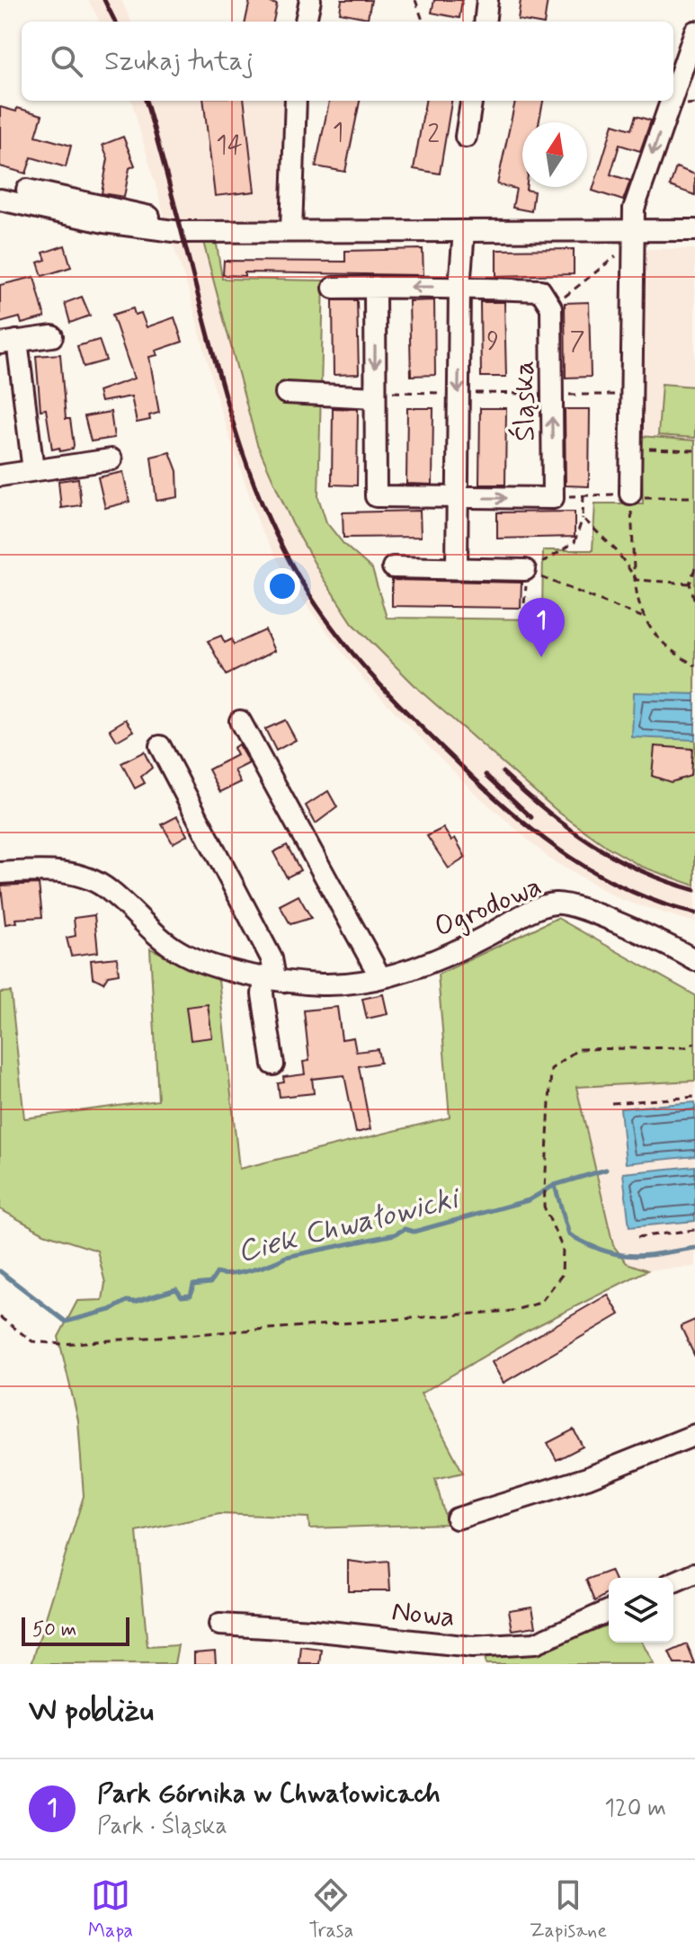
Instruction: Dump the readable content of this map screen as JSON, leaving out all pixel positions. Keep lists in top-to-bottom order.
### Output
{
  "streets": {
    "street": ["Śląska", "Ogrodowa", "Nowa"]
  },
  "water": ["Ciek Chwałowicki"],
  "house_numbers": [
    "1",
    "2",
    "14",
    "9",
    "7"
  ],
  "scale_bar": "50 m",
  "north": "top",
  "page": {
    "search": "Szukaj tutaj",
    "pins": "1",
    "scale": "50 m",
    "heading": "W pobliżu",
    "list": [
      {
        "mark": "1",
        "name": "Park Górnika w Chwałowicach",
        "note": "Park · Śląska",
        "value": "120 m"
      }
    ],
    "nav": ["Mapa", "Trasa", "Zapisane"]
  }
}
